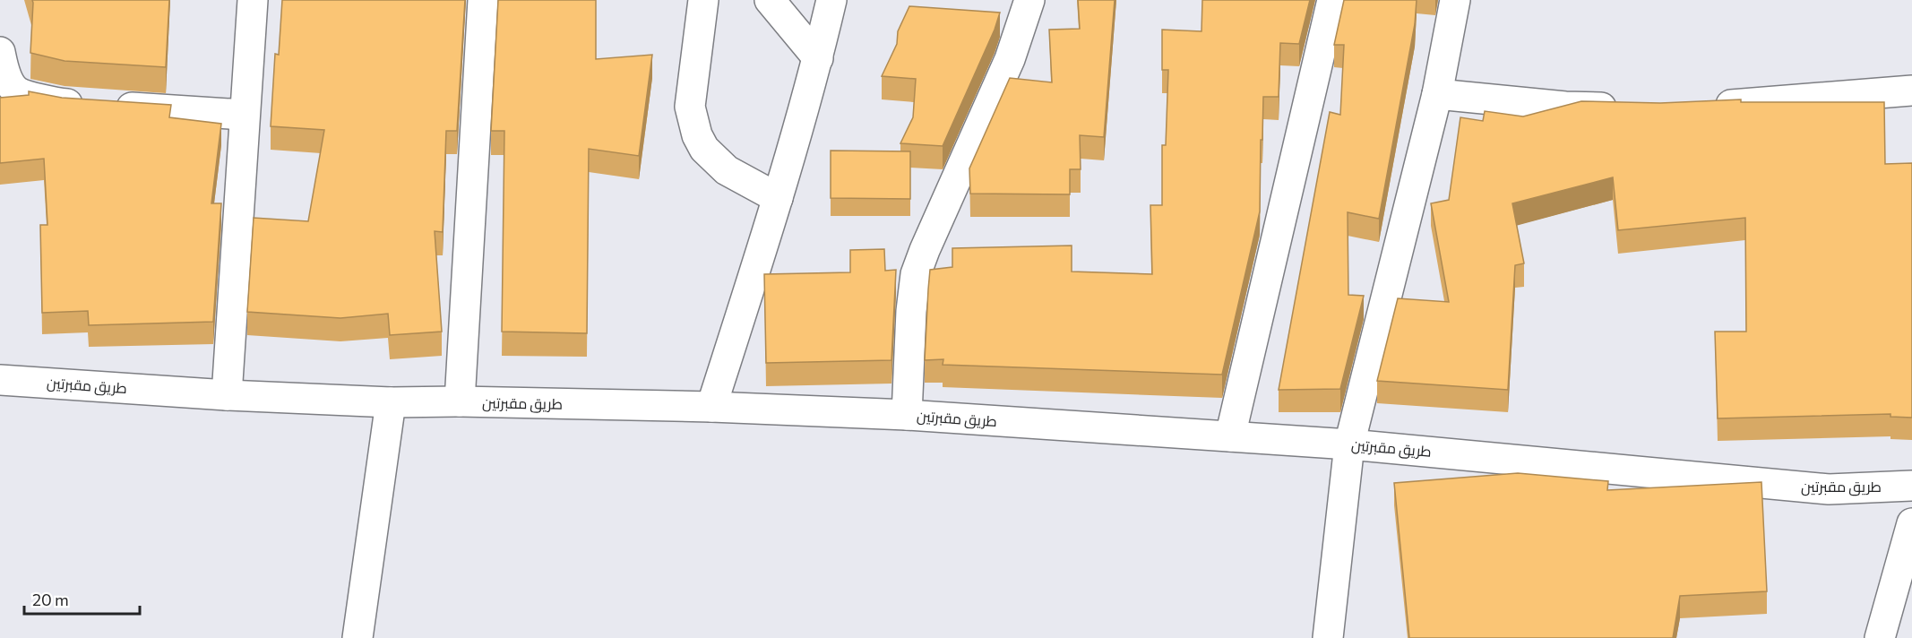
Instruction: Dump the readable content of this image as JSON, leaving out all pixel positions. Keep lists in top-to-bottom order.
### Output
{
  "streets": {
    "street": ["طريق مقبرتين"]
  },
  "scale_bar": "20 m"
}
